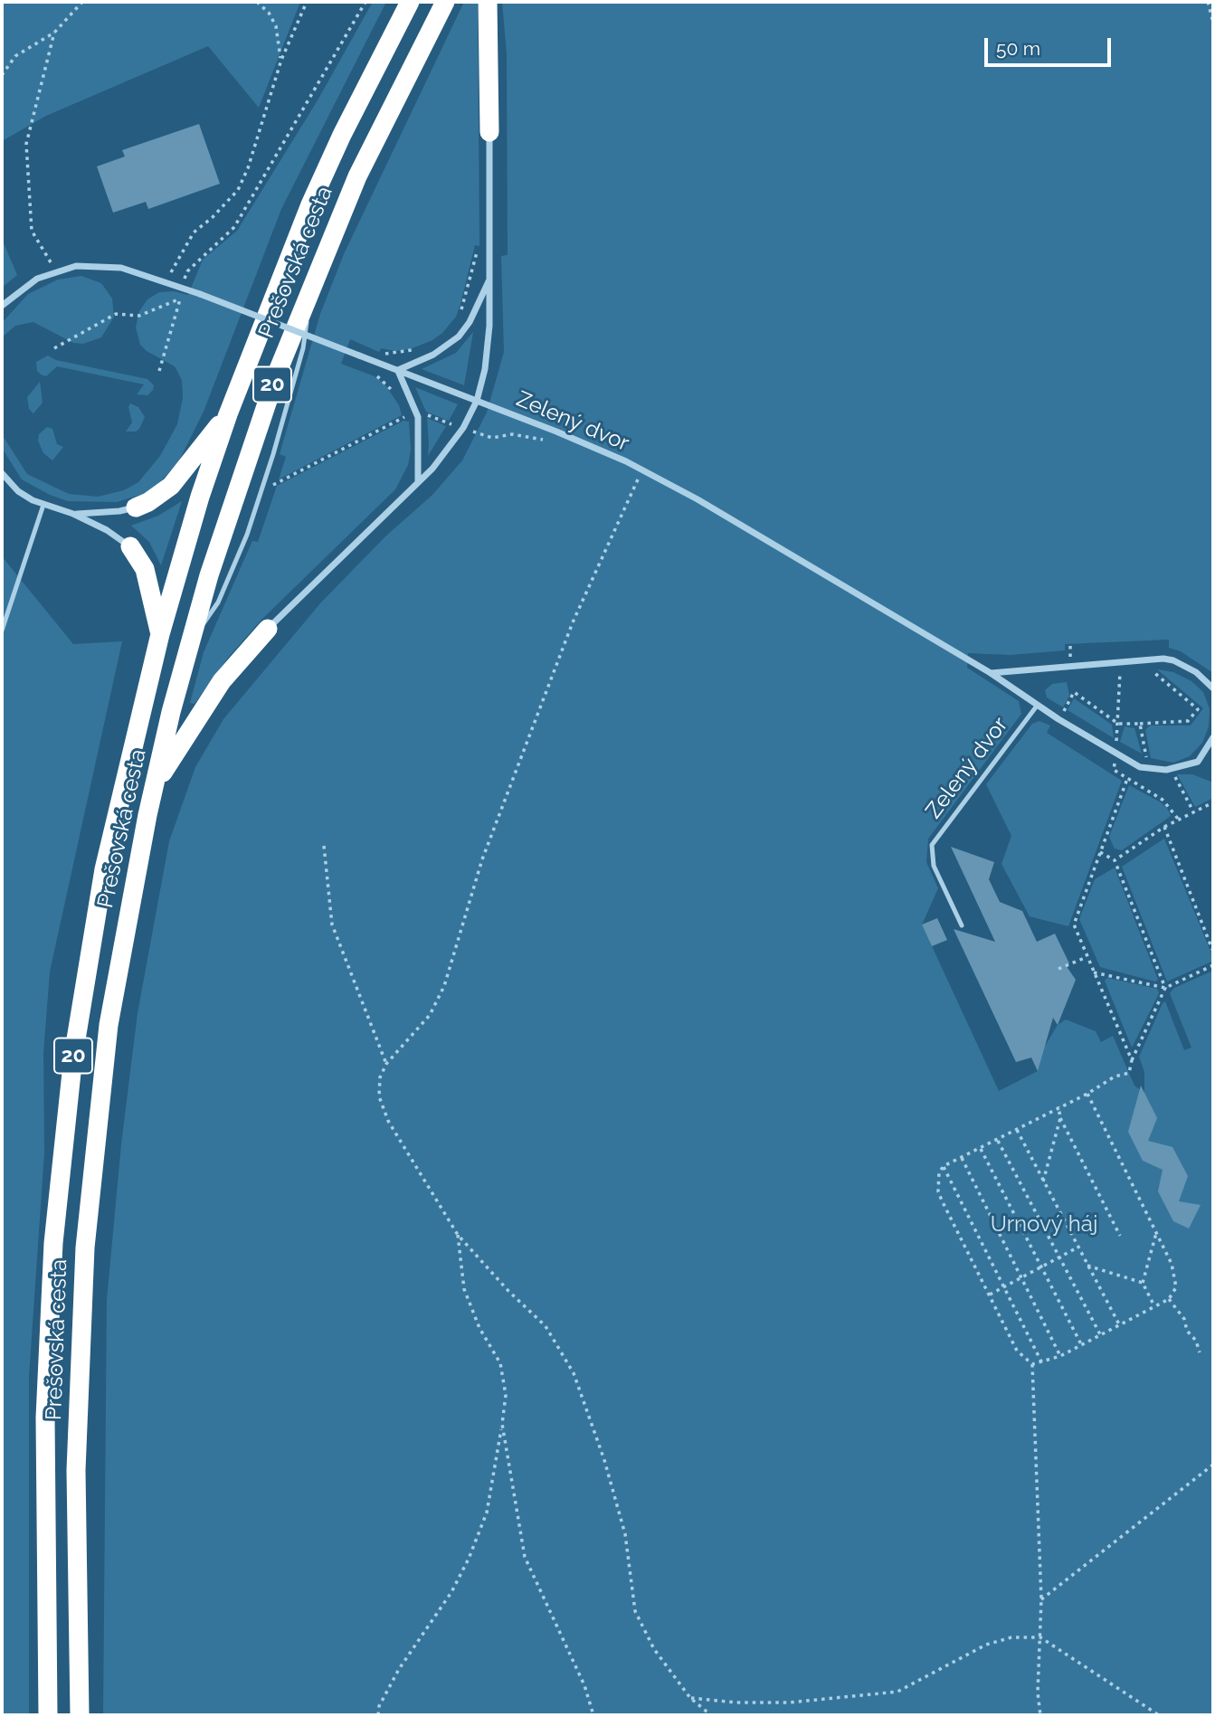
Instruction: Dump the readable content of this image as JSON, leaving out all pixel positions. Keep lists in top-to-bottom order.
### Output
{
  "streets": {
    "highway": ["Prešovská cesta", "20"],
    "street": ["Zelený dvor"]
  },
  "parks": ["Urnový háj"],
  "scale_bar": "50 m"
}
